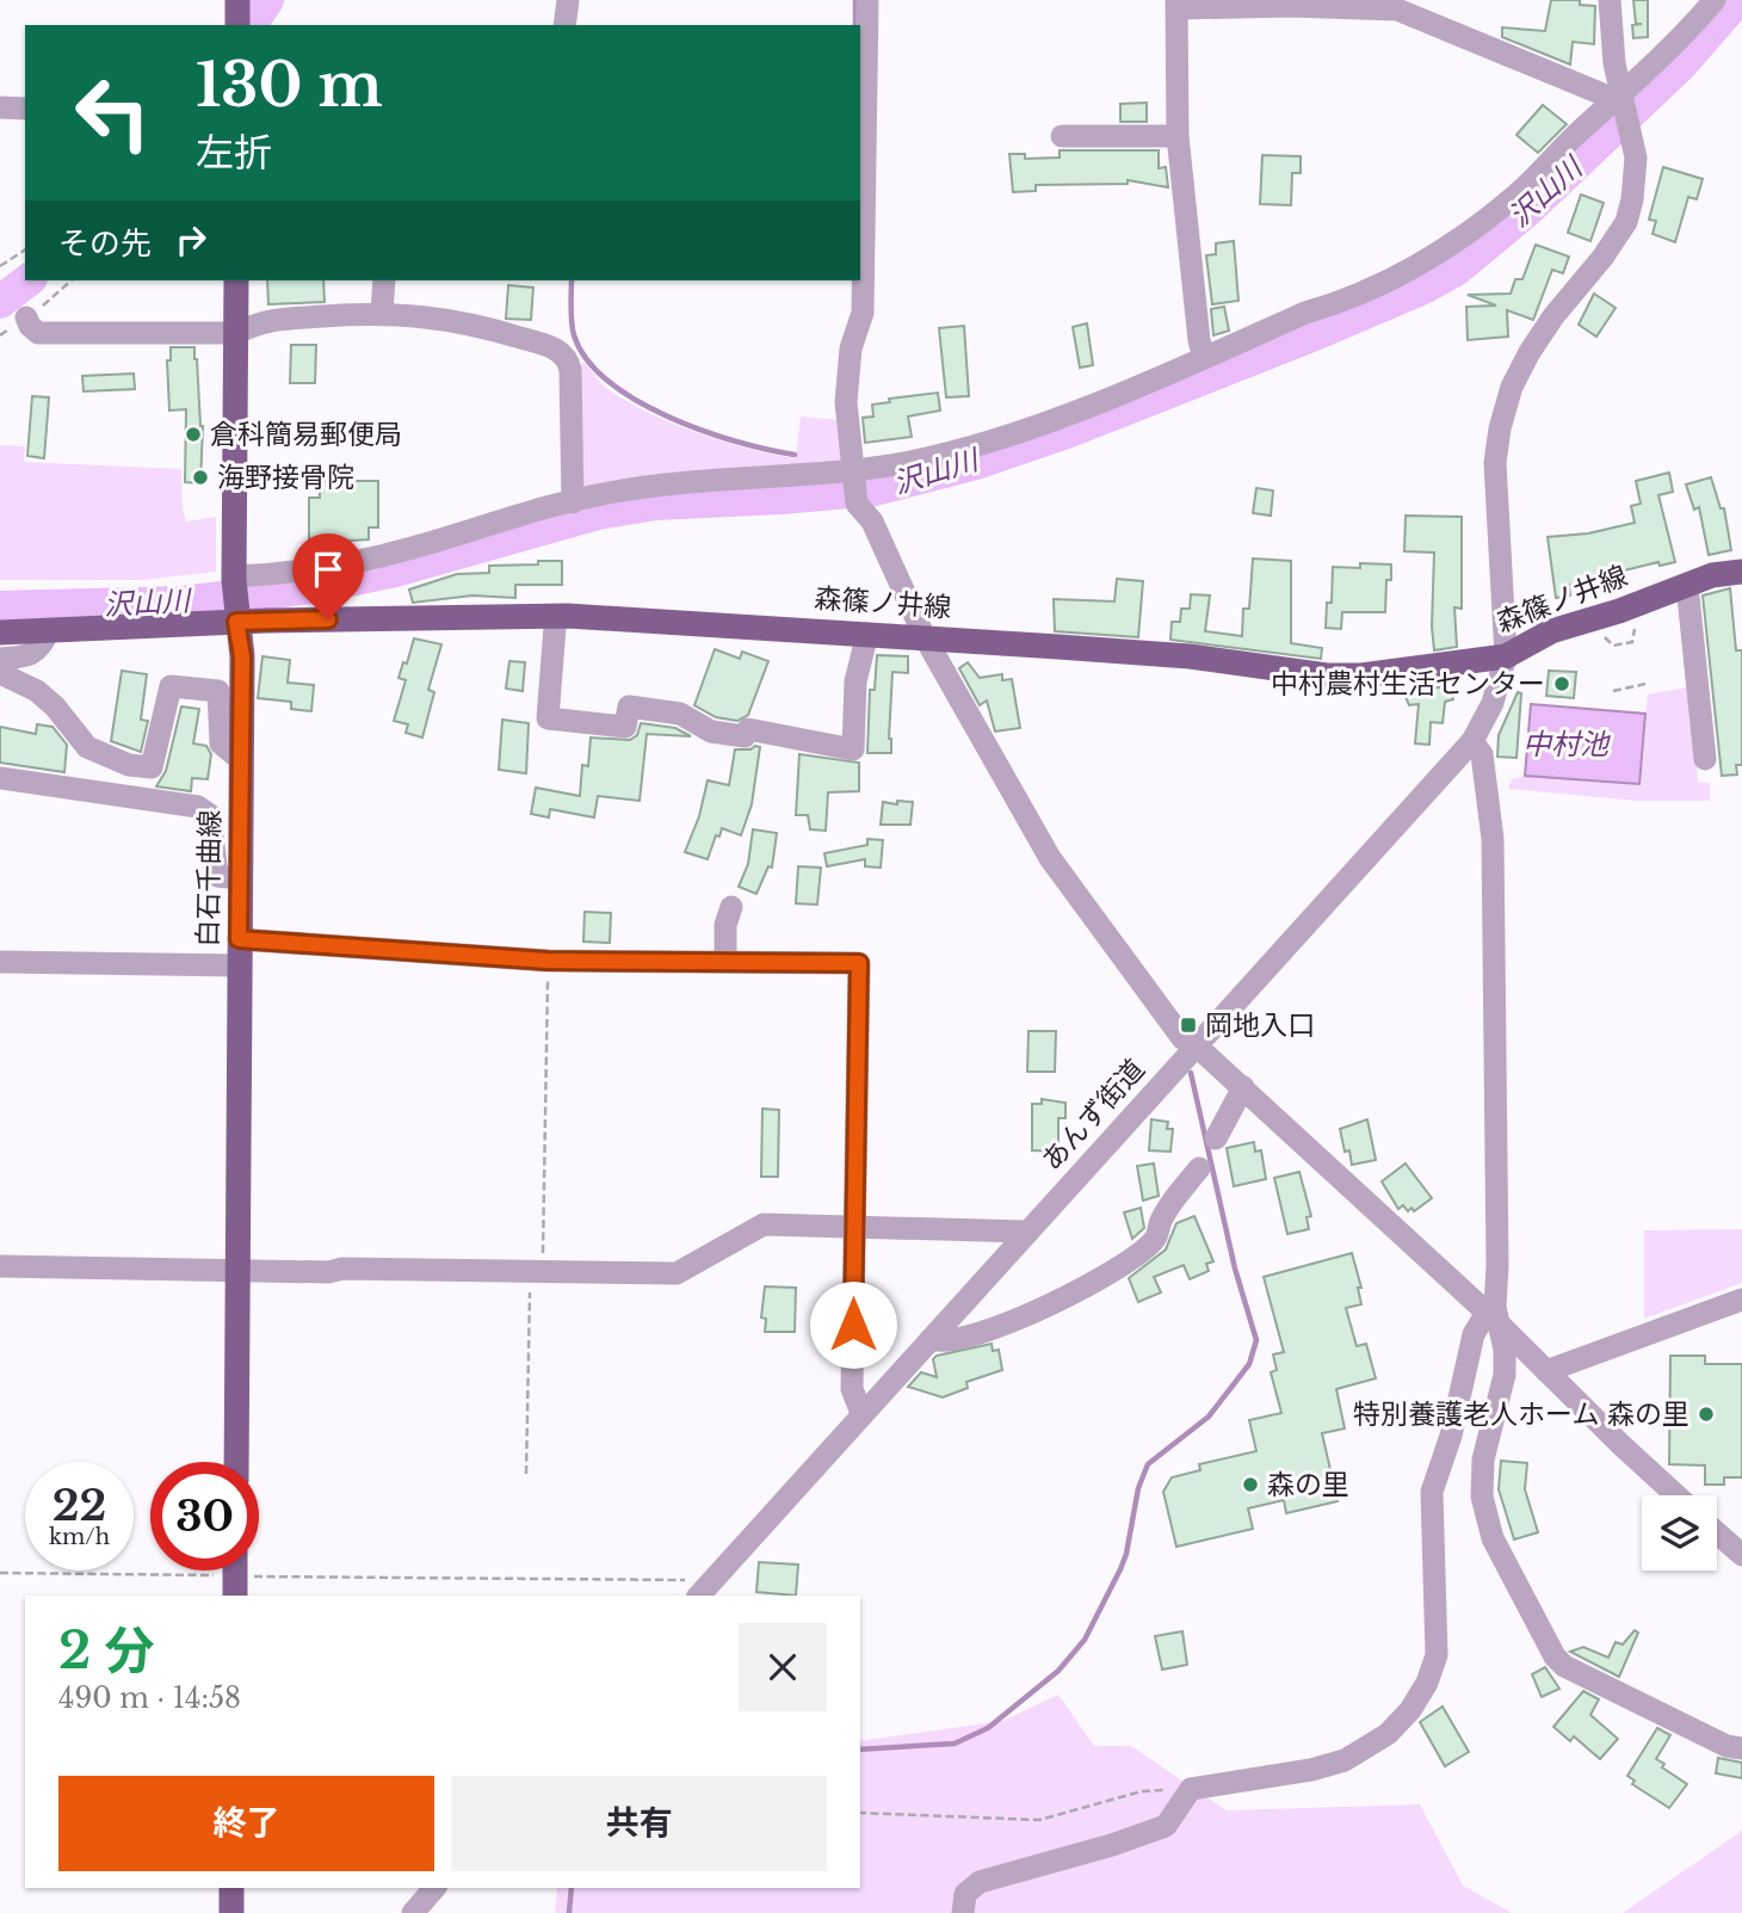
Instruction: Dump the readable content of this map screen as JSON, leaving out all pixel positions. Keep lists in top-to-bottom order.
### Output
{
  "streets": {
    "main road": ["森篠ノ井線", "白石千曲線"],
    "street": ["あんず街道"]
  },
  "crossings": [
    ["森篠ノ井線", "白石千曲線"],
    ["森篠ノ井線", "あんず街道"]
  ],
  "water": ["沢山川", "中村池"],
  "places": {
    "other": [
      "倉科簡易郵便局",
      "海野接骨院",
      "中村農村生活センター",
      "特別養護老人ホーム 森の里",
      "森の里"
    ],
    "transit": ["岡地入口"]
  },
  "page": {
    "turn": ["130 m", "左折"],
    "then": "その先",
    "speed": "22 km/h",
    "limit": "30",
    "heading": ["2 分", "490 m · 14:58"],
    "buttons": ["終了", "共有"]
  }
}
